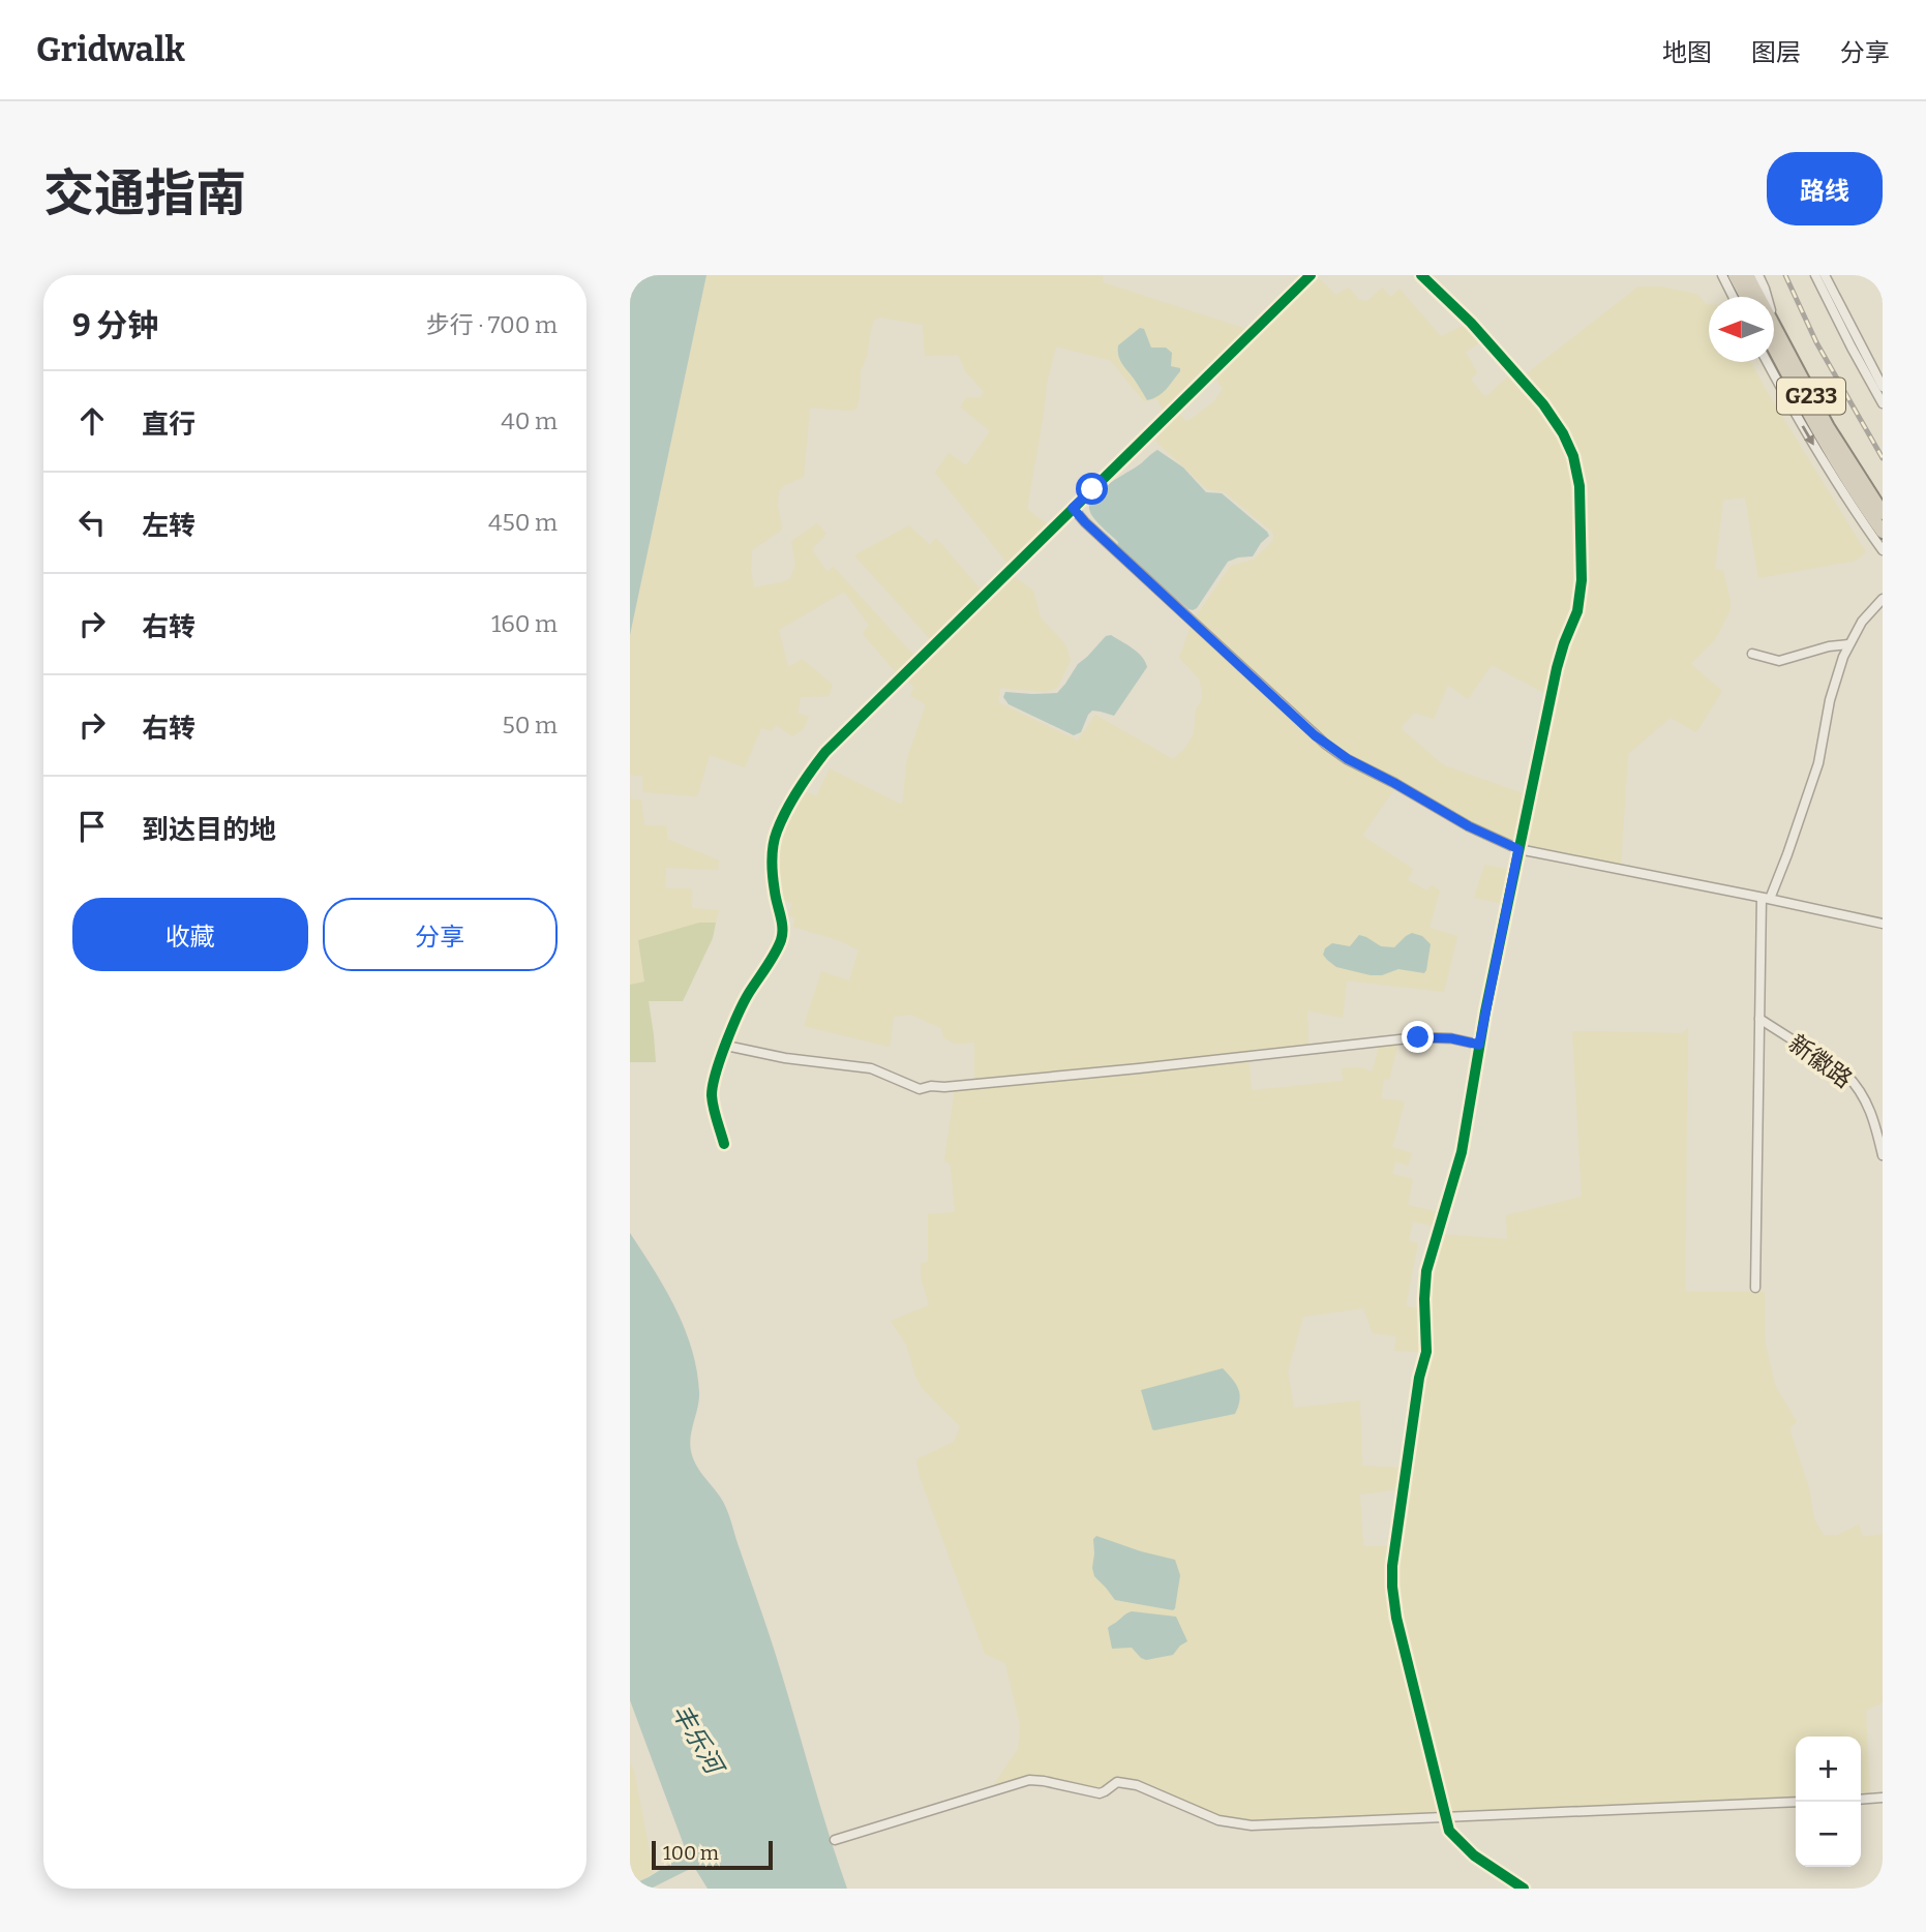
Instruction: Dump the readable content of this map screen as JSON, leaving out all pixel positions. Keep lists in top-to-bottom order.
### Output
{
  "streets": {
    "highway": ["G233"],
    "street": ["新徽路"]
  },
  "water": ["丰乐河"],
  "scale_bar": "100 m",
  "north": "left",
  "page": {
    "header": "Gridwalk",
    "nav": ["地图", "图层", "分享"],
    "title": "交通指南",
    "buttons": [
      "路线",
      ["收藏", "分享"]
    ],
    "heading": ["9 分钟", "步行 · 700 m"],
    "list": [
      ["直行", "40 m"],
      ["左转", "450 m"],
      ["右转", "160 m"],
      ["右转", "50 m"],
      "到达目的地"
    ],
    "map_buttons": ["+", "−"],
    "scale": "100 m"
  }
}
